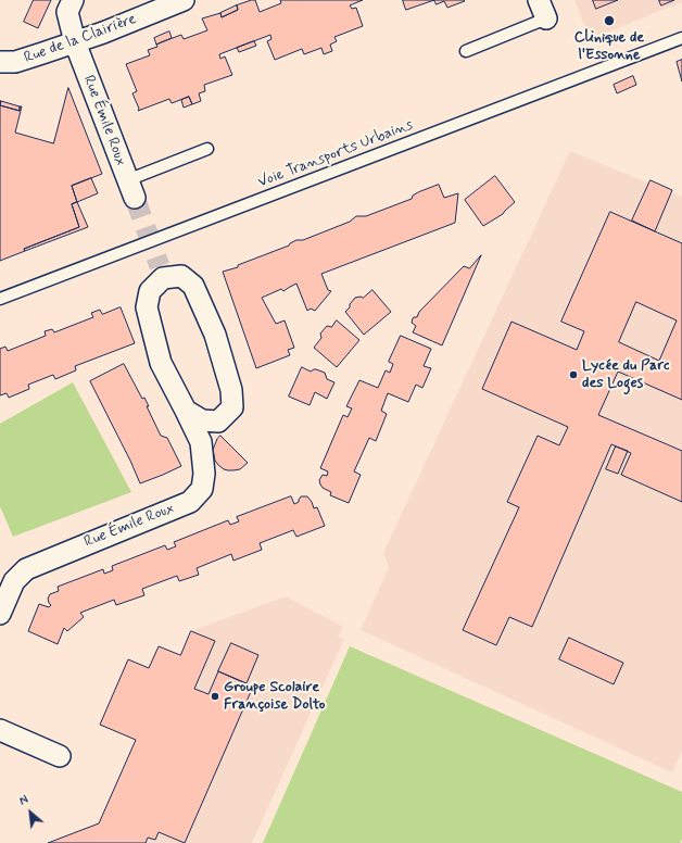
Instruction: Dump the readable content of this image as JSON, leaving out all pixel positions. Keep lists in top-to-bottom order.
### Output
{
  "streets": {
    "street": ["Rue de la Clairière", "Rue Émile Roux"],
    "lane": ["Voie Transports Urbains"]
  },
  "crossings": [
    ["Rue de la Clairière", "Rue Émile Roux"]
  ],
  "places": ["Clinique de l'Essonne", "Lycée du Parc des Loges", "Groupe Scolaire Françoise Dolto"],
  "north": "top left"
}
